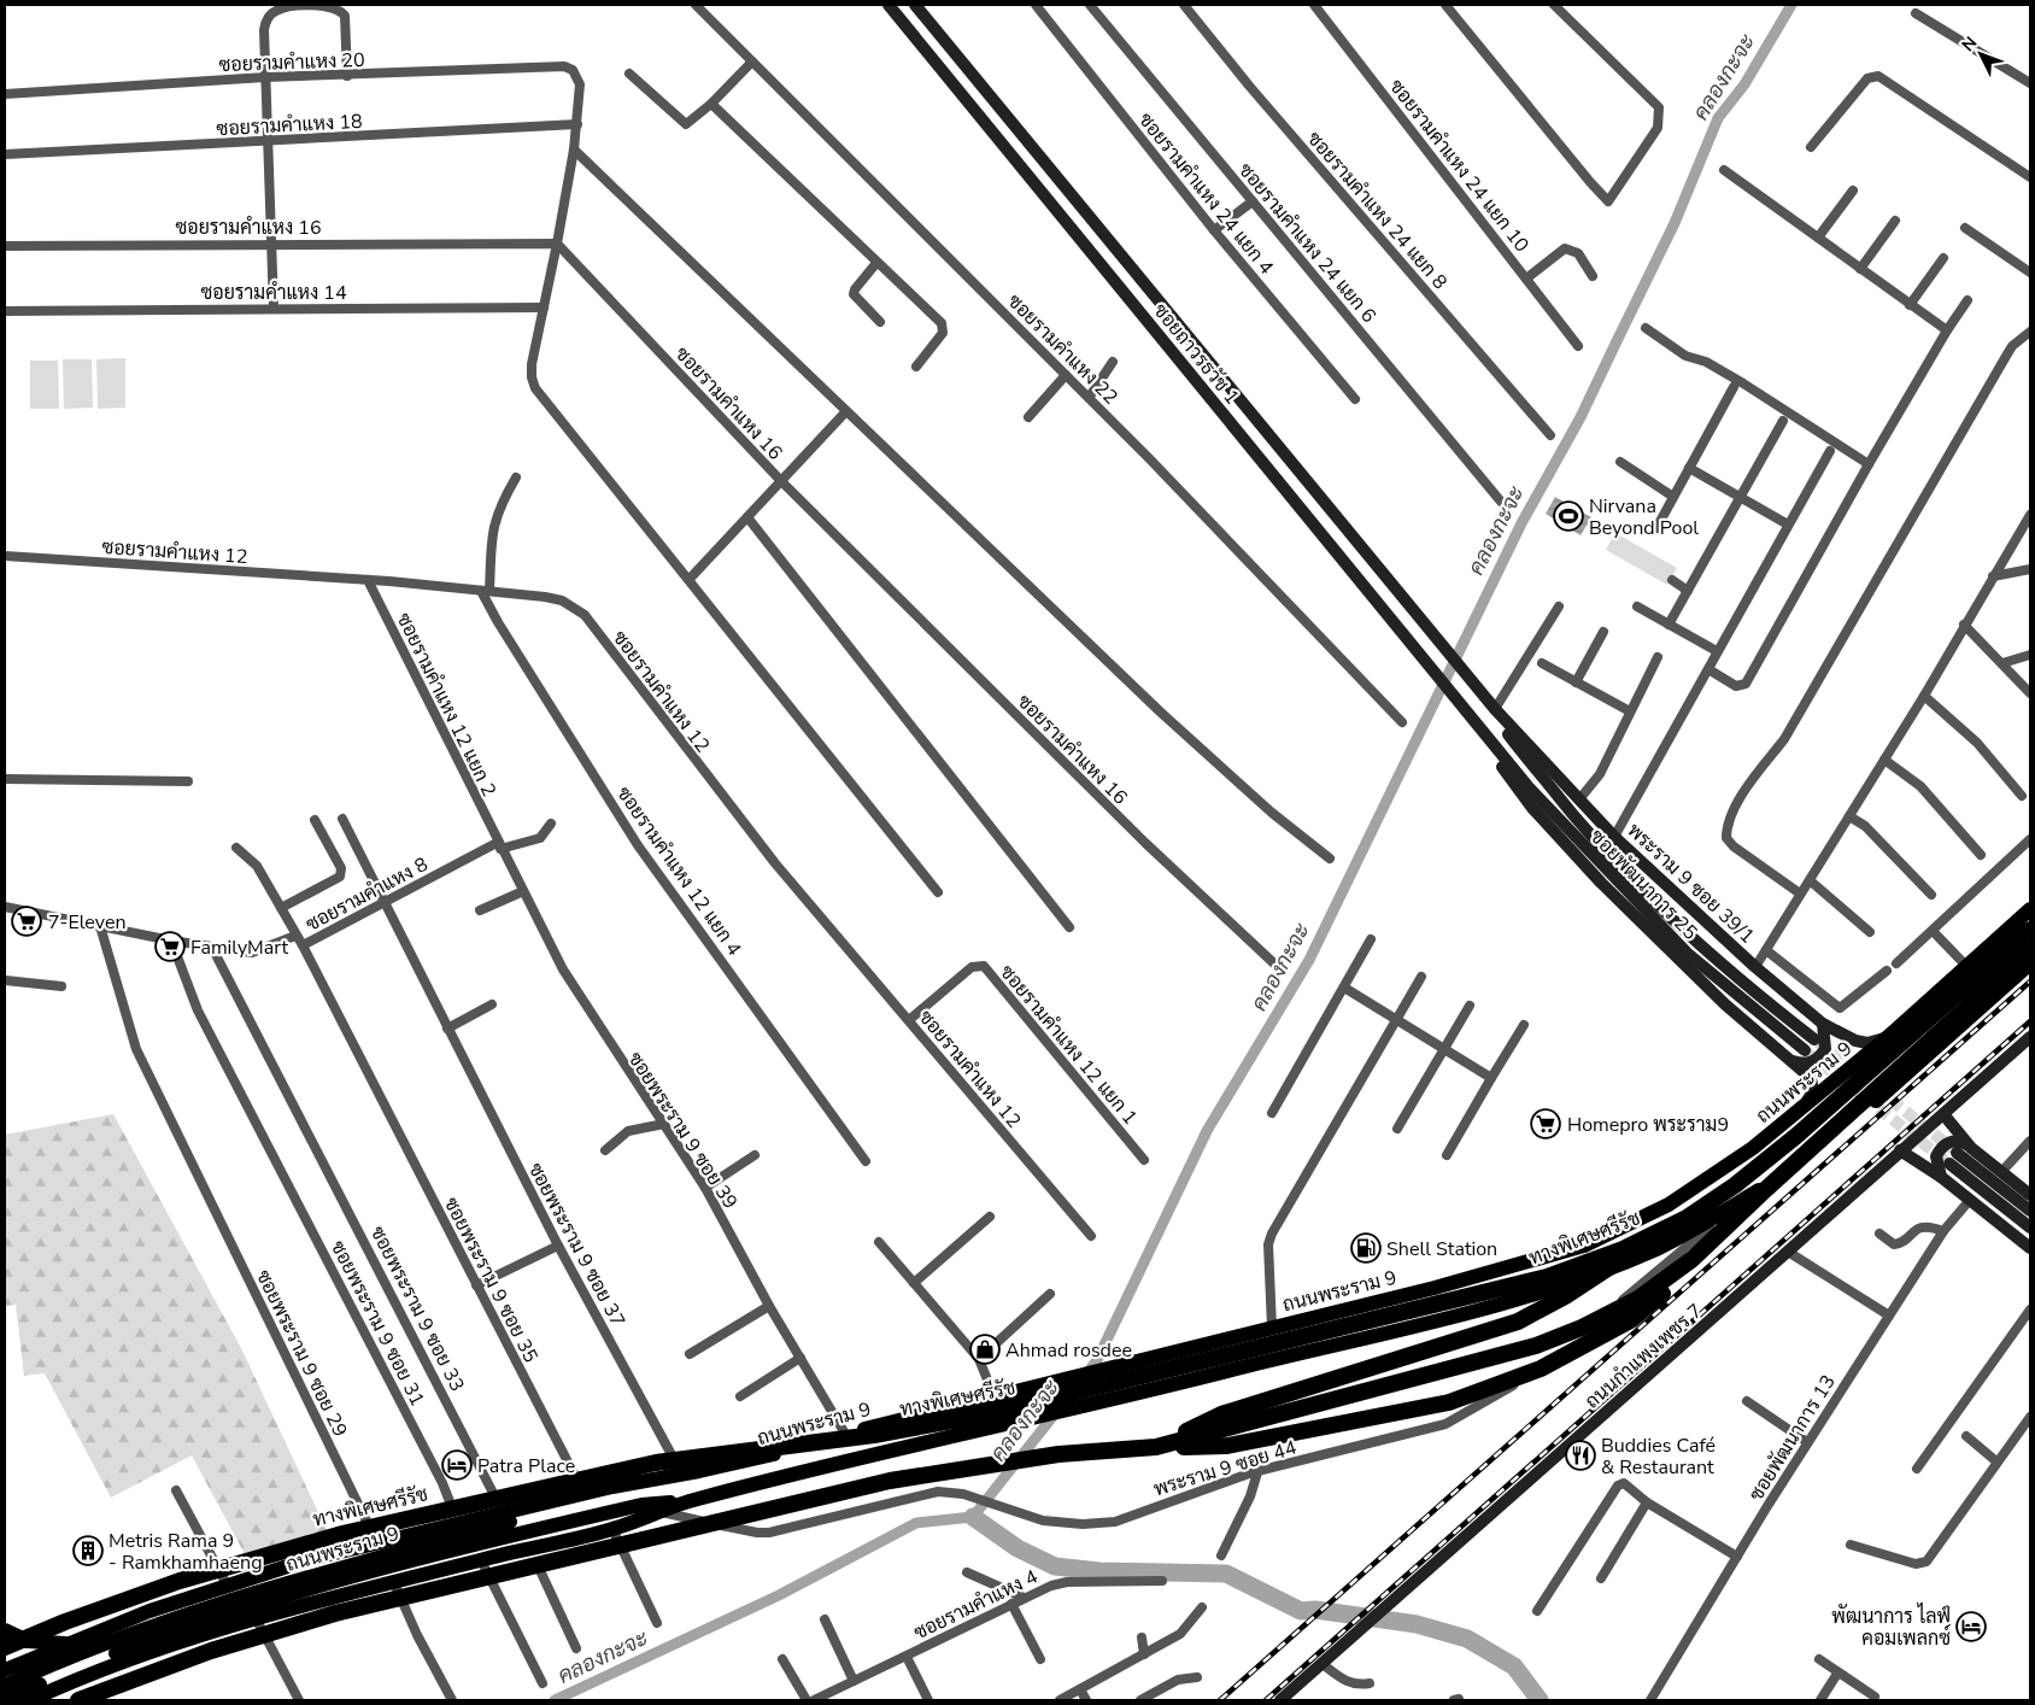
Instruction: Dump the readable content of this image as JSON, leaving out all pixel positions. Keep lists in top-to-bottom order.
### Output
{
  "streets": {
    "highway": ["ทางพิเศษศรีรัช"],
    "main road": [
      "ซอยถาวรธวัช 1",
      "พระราม 9 ซอย 39/1",
      "ซอยพัฒนาการ 25",
      "ถนนพระราม 9",
      "ถนนกำแพงเพชร 7"
    ],
    "street": [
      "ซอยรามคำแหง 20",
      "ซอยรามคำแหง 18",
      "ซอยรามคำแหง 24 แยก 10",
      "ซอยรามคำแหง 24 แยก 4",
      "ซอยรามคำแหง 24 แยก 8",
      "ซอยรามคำแหง 16",
      "ซอยรามคำแหง 24 แยก 6",
      "ซอยรามคำแหง 14",
      "ซอยรามคำแหง 22",
      "ซอยรามคำแหง 12",
      "ซอยรามคำแหง 12 แยก 2",
      "ซอยรามคำแหง 12 แยก 4",
      "ซอยรามคำแหง 8",
      "ซอยรามคำแหง 12 แยก 1",
      "ซอยพระราม 9 ซอย 39",
      "ซอยพระราม 9 ซอย 37",
      "ซอยพระราม 9 ซอย 35",
      "ซอยพระราม 9 ซอย 33",
      "ซอยพระราม 9 ซอย 31",
      "ซอยพระราม 9 ซอย 29",
      "ซอยพัฒนาการ 13",
      "พระราม 9 ซอย 44",
      "ซอยรามคำแหง 4"
    ]
  },
  "crossings": [
    ["ซอยรามคำแหง 20", "ซอยรามคำแหง 18"],
    ["ซอยถาวรธวัช 1", "พระราม 9 ซอย 39/1"],
    ["ซอยถาวรธวัช 1", "ซอยพัฒนาการ 25"],
    ["ซอยรามคำแหง 12", "ซอยรามคำแหง 12 แยก 2"],
    ["ซอยรามคำแหง 12", "ซอยรามคำแหง 12 แยก 4"],
    ["ซอยรามคำแหง 12", "ซอยรามคำแหง 12 แยก 1"],
    ["ซอยรามคำแหง 12 แยก 2", "ซอยรามคำแหง 8"],
    ["ซอยรามคำแหง 12 แยก 2", "ซอยพระราม 9 ซอย 39"],
    ["พระราม 9 ซอย 39/1", "ซอยพัฒนาการ 25"],
    ["พระราม 9 ซอย 39/1", "ถนนพระราม 9"],
    ["ซอยรามคำแหง 8", "ซอยพระราม 9 ซอย 39"],
    ["ซอยรามคำแหง 8", "ซอยพระราม 9 ซอย 37"],
    ["ซอยรามคำแหง 8", "ซอยพระราม 9 ซอย 35"],
    ["ซอยรามคำแหง 8", "ซอยพระราม 9 ซอย 33"],
    ["ซอยรามคำแหง 8", "ซอยพระราม 9 ซอย 31"],
    ["ซอยรามคำแหง 8", "ซอยพระราม 9 ซอย 29"],
    ["ถนนพระราม 9", "ซอยพระราม 9 ซอย 39"],
    ["ถนนพระราม 9", "ซอยพระราม 9 ซอย 37"],
    ["ถนนพระราม 9", "ซอยพระราม 9 ซอย 35"],
    ["ถนนพระราม 9", "ซอยพระราม 9 ซอย 33"],
    ["ถนนพระราม 9", "ซอยพระราม 9 ซอย 31"],
    ["ถนนพระราม 9", "ซอยพระราม 9 ซอย 29"],
    ["ถนนพระราม 9", "พระราม 9 ซอย 44"]
  ],
  "water": ["คลองกะจะ"],
  "places": {
    "sports": ["Nirvana Beyond Pool"],
    "supermarket": ["7-Eleven", "FamilyMart", "Homepro พระราม9"],
    "fuel station": ["Shell Station"],
    "shop": ["Ahmad rosdee"],
    "restaurant": ["Buddies Café & Restaurant"],
    "hotel": ["Patra Place", "พัฒนาการ ไลฟ์ คอมเพลกซ์"],
    "building": ["Metris Rama 9 - Ramkhamhaeng"]
  },
  "north": "top left"
}
